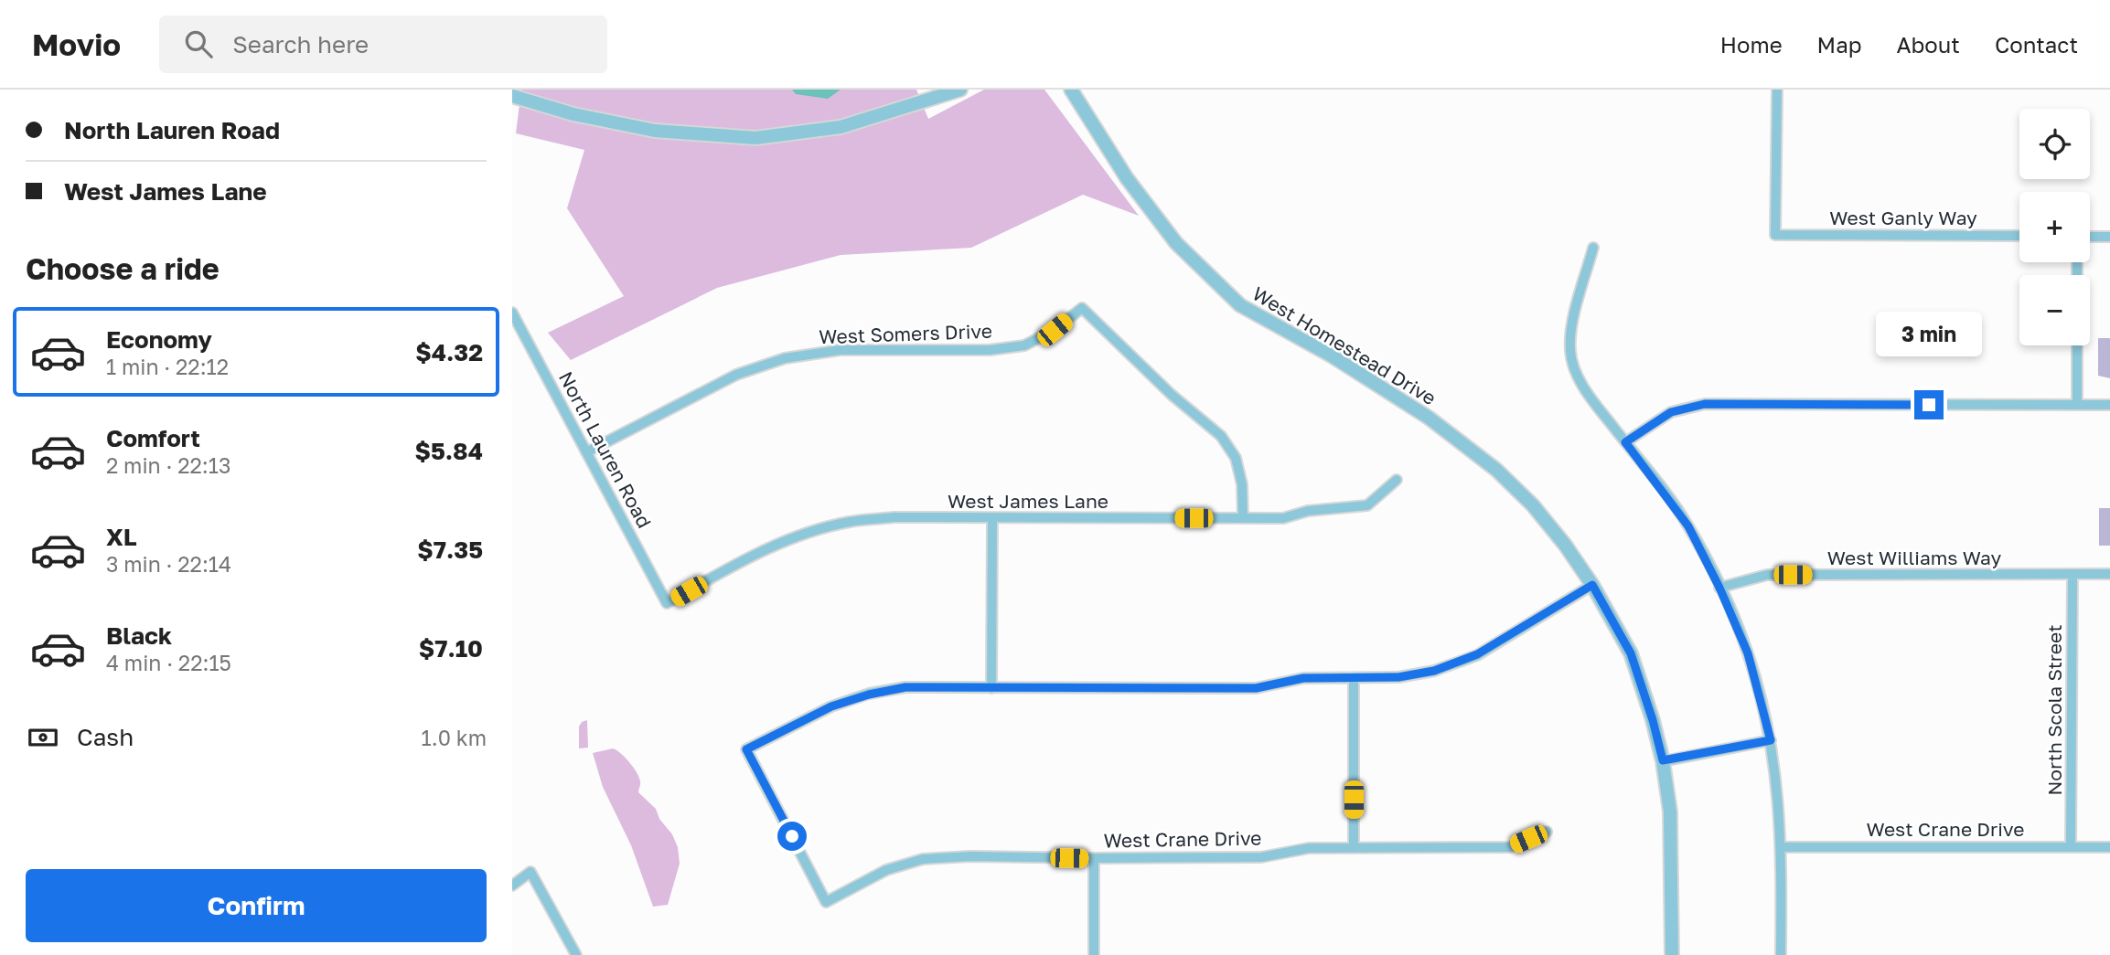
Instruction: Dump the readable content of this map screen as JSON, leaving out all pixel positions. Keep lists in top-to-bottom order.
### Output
{
  "streets": {
    "street": [
      "West Ganly Way",
      "West Somers Drive",
      "West Homestead Drive",
      "North Lauren Road",
      "West James Lane",
      "West Williams Way",
      "North Scola Street",
      "West Crane Drive"
    ]
  },
  "crossings": [
    ["West Somers Drive", "North Lauren Road"],
    ["West Somers Drive", "West James Lane"],
    ["North Lauren Road", "West James Lane"],
    ["West Williams Way", "North Scola Street"],
    ["North Scola Street", "West Crane Drive"]
  ],
  "page": {
    "header": "Movio",
    "search": "Search here",
    "nav": [
      "Home",
      "Map",
      "About",
      "Contact"
    ],
    "banner": ["North Lauren Road", "West James Lane"],
    "map_buttons": ["+", "−"],
    "heading": "Choose a ride",
    "list": [
      {
        "name": "Economy",
        "note": "1 min · 22:12",
        "value": "$4.32"
      },
      {
        "name": "Comfort",
        "note": "2 min · 22:13",
        "value": "$5.84"
      },
      {
        "name": "XL",
        "note": "3 min · 22:14",
        "value": "$7.35"
      },
      {
        "name": "Black",
        "note": "4 min · 22:15",
        "value": "$7.10"
      }
    ],
    "bubble": "3 min",
    "pay": ["Cash", "1.0 km"],
    "buttons": "Confirm"
  }
}
